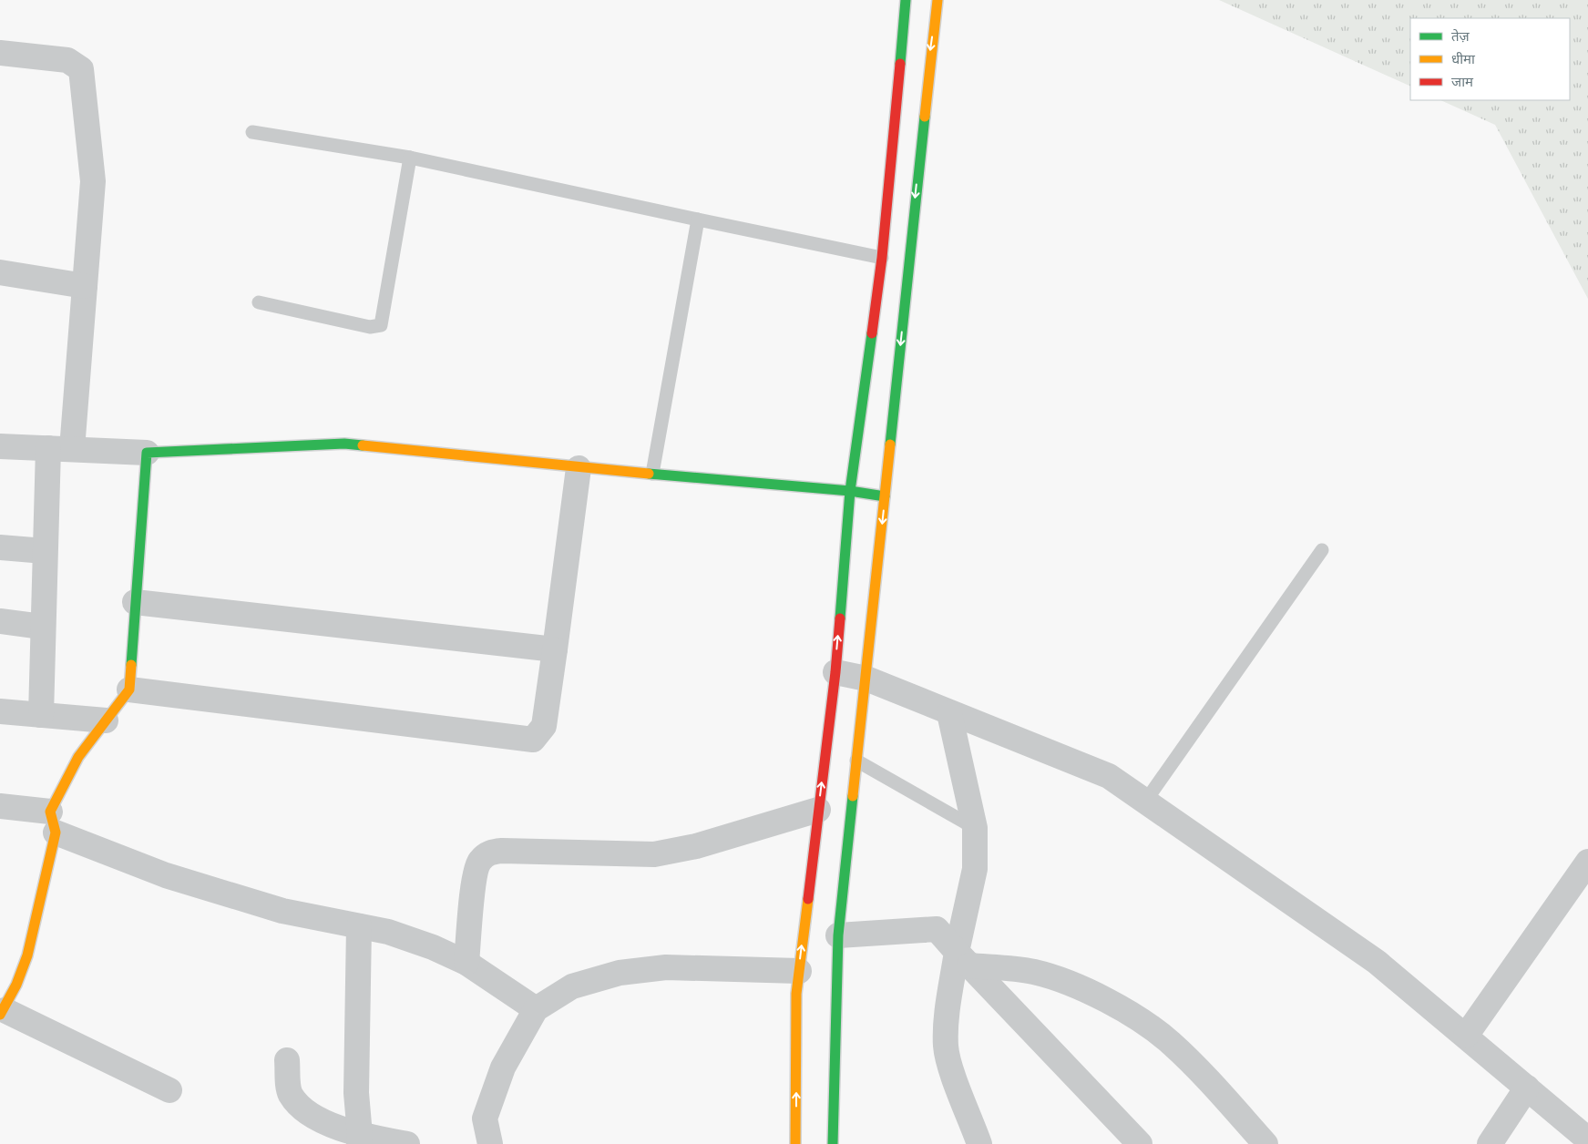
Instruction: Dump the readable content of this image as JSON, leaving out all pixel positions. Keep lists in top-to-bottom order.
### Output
{
  "legend": ["तेज़", "धीमा", "जाम"]
}
